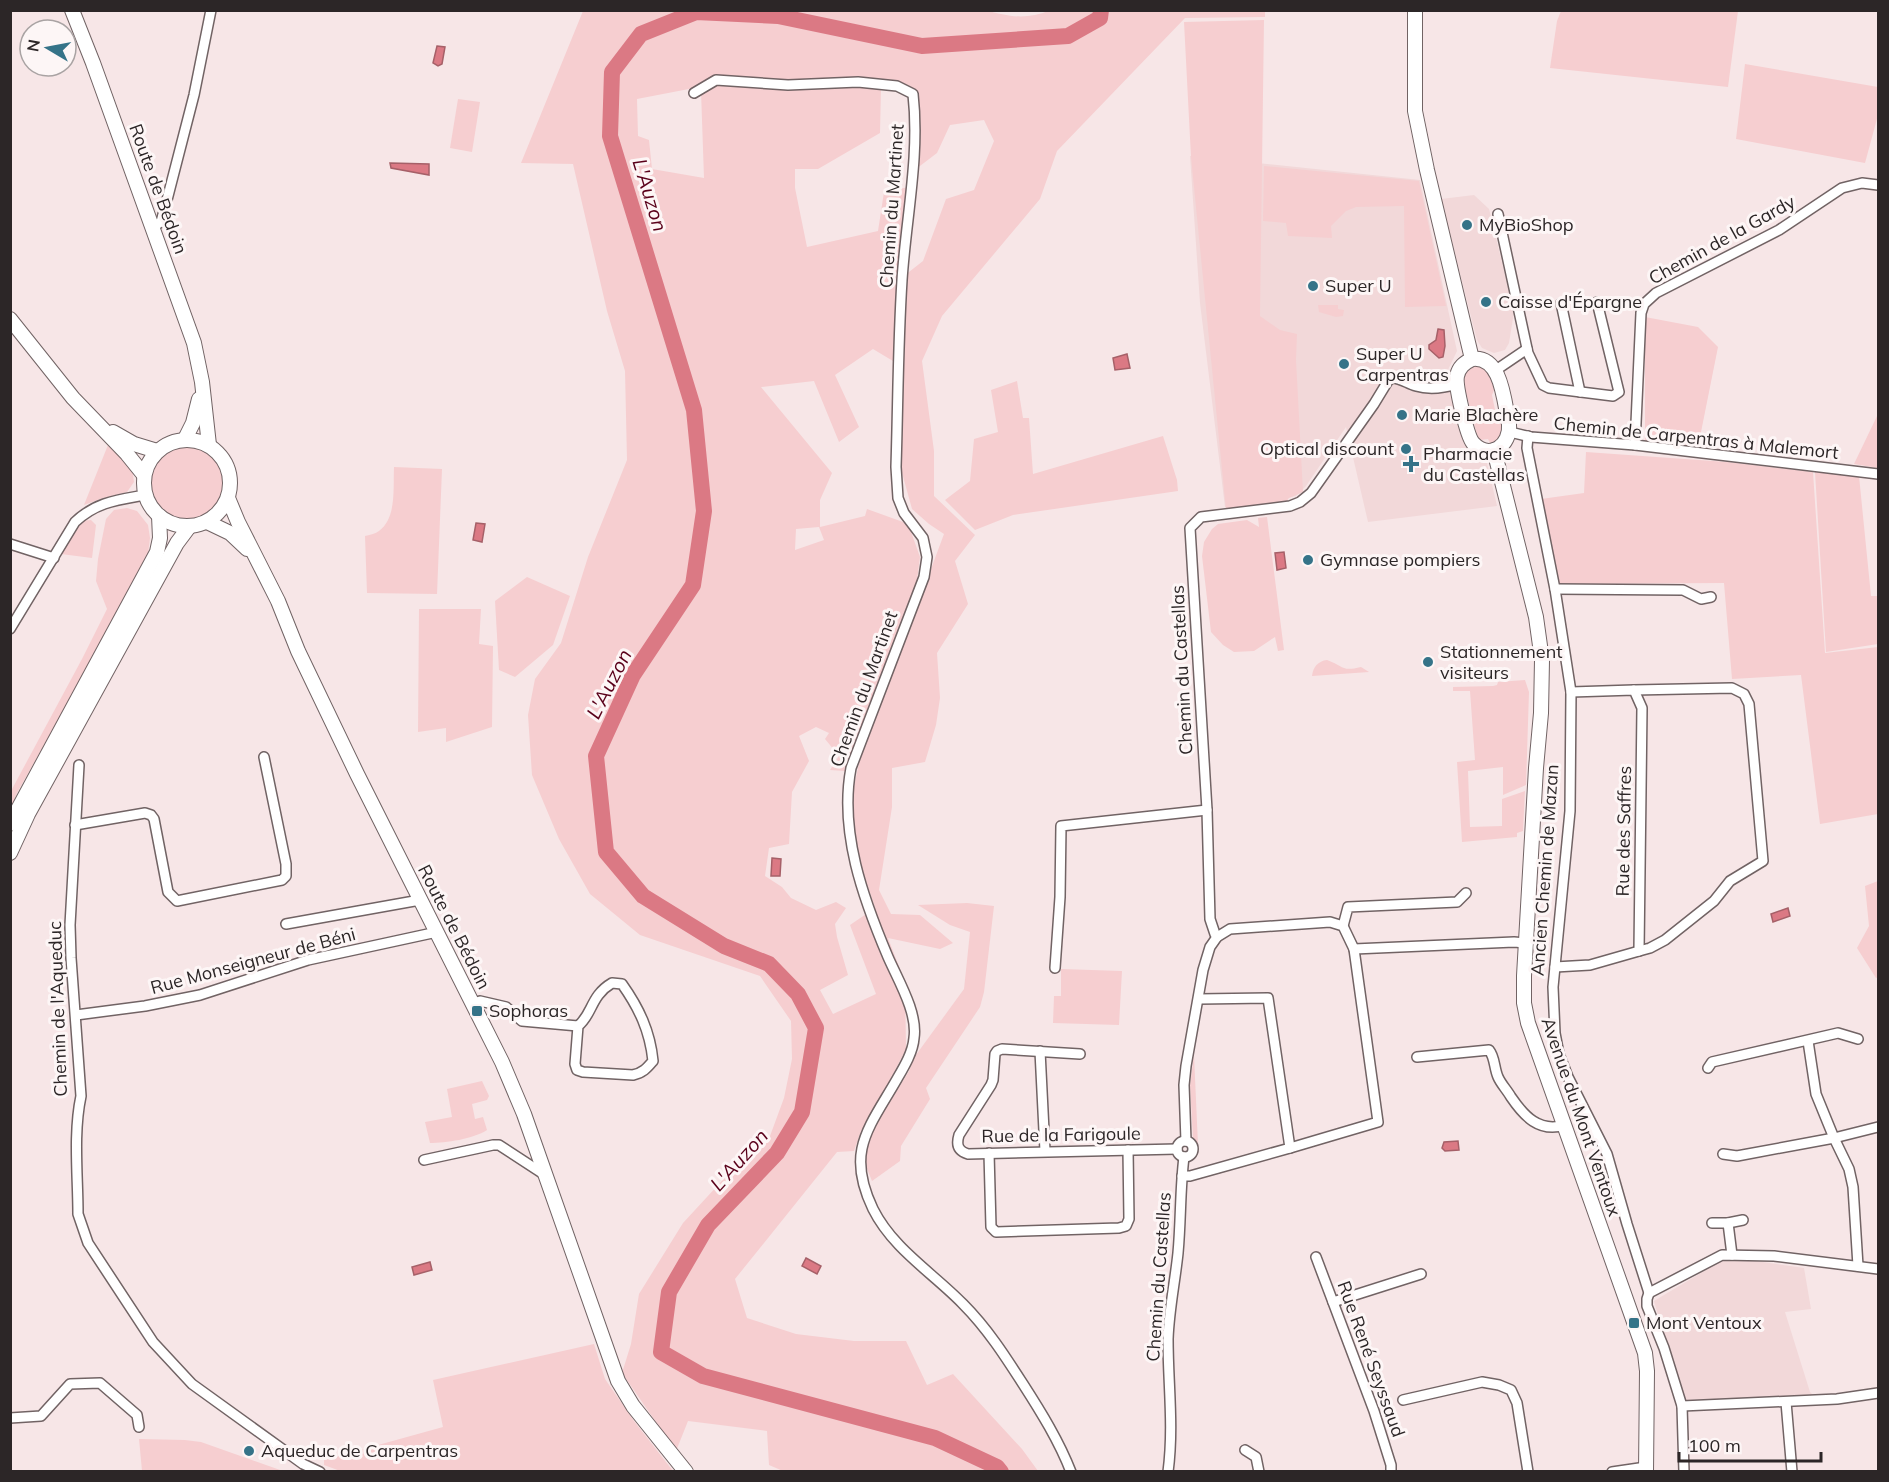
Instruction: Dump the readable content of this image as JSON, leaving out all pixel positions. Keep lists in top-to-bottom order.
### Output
{
  "streets": {
    "main road": ["Route de Bédoin", "Avenue du Mont Ventoux"],
    "street": [
      "Chemin du Martinet",
      "Chemin de la Gardy",
      "Chemin de Carpentras à Malemort",
      "Chemin du Castellas",
      "Rue des Saffres",
      "Ancien Chemin de Mazan",
      "Rue Monseigneur de Béni",
      "Chemin de l'Aqueduc",
      "Rue de la Farigoule",
      "Rue René Seyssaud"
    ]
  },
  "crossings": [
    ["Route de Bédoin", "Rue Monseigneur de Béni"],
    ["Chemin de la Gardy", "Chemin de Carpentras à Malemort"],
    ["Chemin de Carpentras à Malemort", "Ancien Chemin de Mazan"],
    ["Chemin du Castellas", "Rue de la Farigoule"],
    ["Rue Monseigneur de Béni", "Chemin de l'Aqueduc"]
  ],
  "water": ["L'Auzon"],
  "places": {
    "other": [
      "MyBioShop",
      "Super U",
      "Caisse d'Épargne",
      "Super U Carpentras",
      "Marie Blachère",
      "Optical discount",
      "Gymnase pompiers",
      "Stationnement visiteurs",
      "Aqueduc de Carpentras"
    ],
    "health": ["Pharmacie du Castellas"],
    "transit": ["Sophoras", "Mont Ventoux"]
  },
  "scale_bar": "100 m",
  "north": "left"
}
